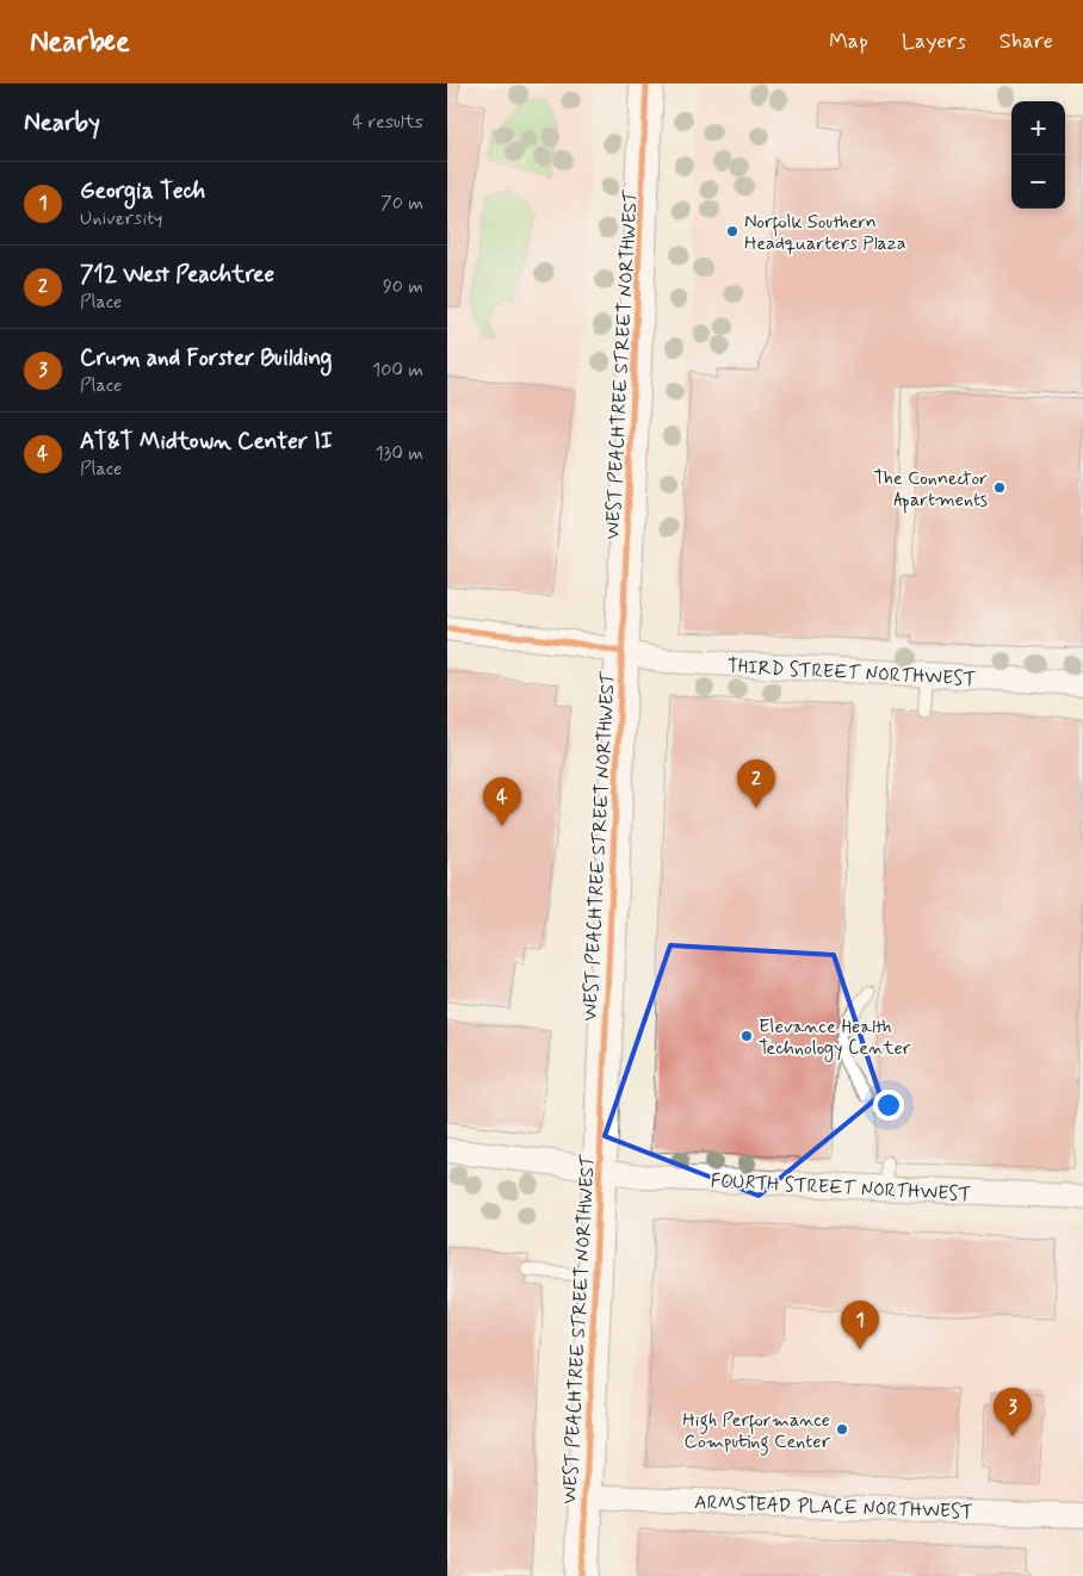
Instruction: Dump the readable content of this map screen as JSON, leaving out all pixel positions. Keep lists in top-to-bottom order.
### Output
{
  "streets": {
    "main road": ["WEST PEACHTREE STREET NORTHWEST"],
    "street": ["THIRD STREET NORTHWEST", "FOURTH STREET NORTHWEST", "ARMSTEAD PLACE NORTHWEST"]
  },
  "crossings": [
    ["WEST PEACHTREE STREET NORTHWEST", "THIRD STREET NORTHWEST"],
    ["WEST PEACHTREE STREET NORTHWEST", "FOURTH STREET NORTHWEST"],
    ["WEST PEACHTREE STREET NORTHWEST", "ARMSTEAD PLACE NORTHWEST"]
  ],
  "places": [
    "Norfolk Southern Headquarters Plaza",
    "The Connector Apartments",
    "Elevance Health Technology Center",
    "High Performance Computing Center"
  ],
  "page": {
    "header": "Nearbee",
    "nav": ["Map", "Layers", "Share"],
    "heading": ["Nearby", "4 results"],
    "map_buttons": ["+", "−"],
    "list": [
      {
        "mark": "1",
        "name": "Georgia Tech",
        "note": "University",
        "value": "70 m"
      },
      {
        "mark": "2",
        "name": "712 West Peachtree",
        "note": "Place",
        "value": "90 m"
      },
      {
        "mark": "3",
        "name": "Crum and Forster Building",
        "note": "Place",
        "value": "100 m"
      },
      {
        "mark": "4",
        "name": "AT&T Midtown Center II",
        "note": "Place",
        "value": "130 m"
      }
    ],
    "pins": [
      "2",
      "4",
      "1",
      "3"
    ]
  }
}
